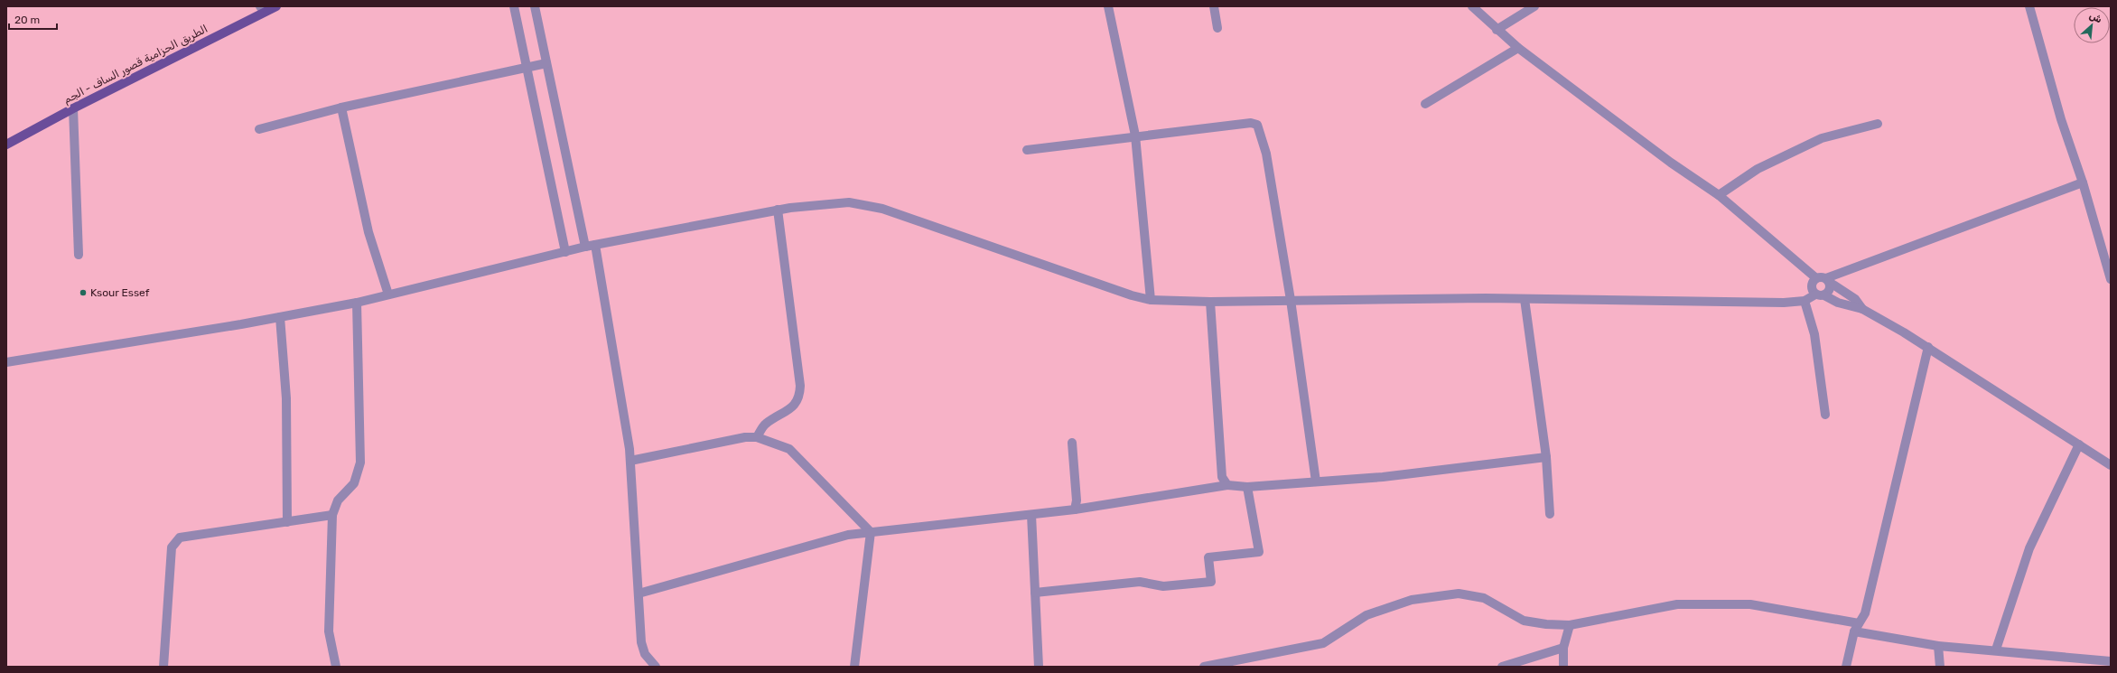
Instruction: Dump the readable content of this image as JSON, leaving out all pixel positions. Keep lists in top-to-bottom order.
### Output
{
  "streets": {
    "main road": ["الطريق الحزامية قصور الساف - الجم"]
  },
  "places": ["Ksour Essef"],
  "scale_bar": "20 m",
  "north": "top right"
}
